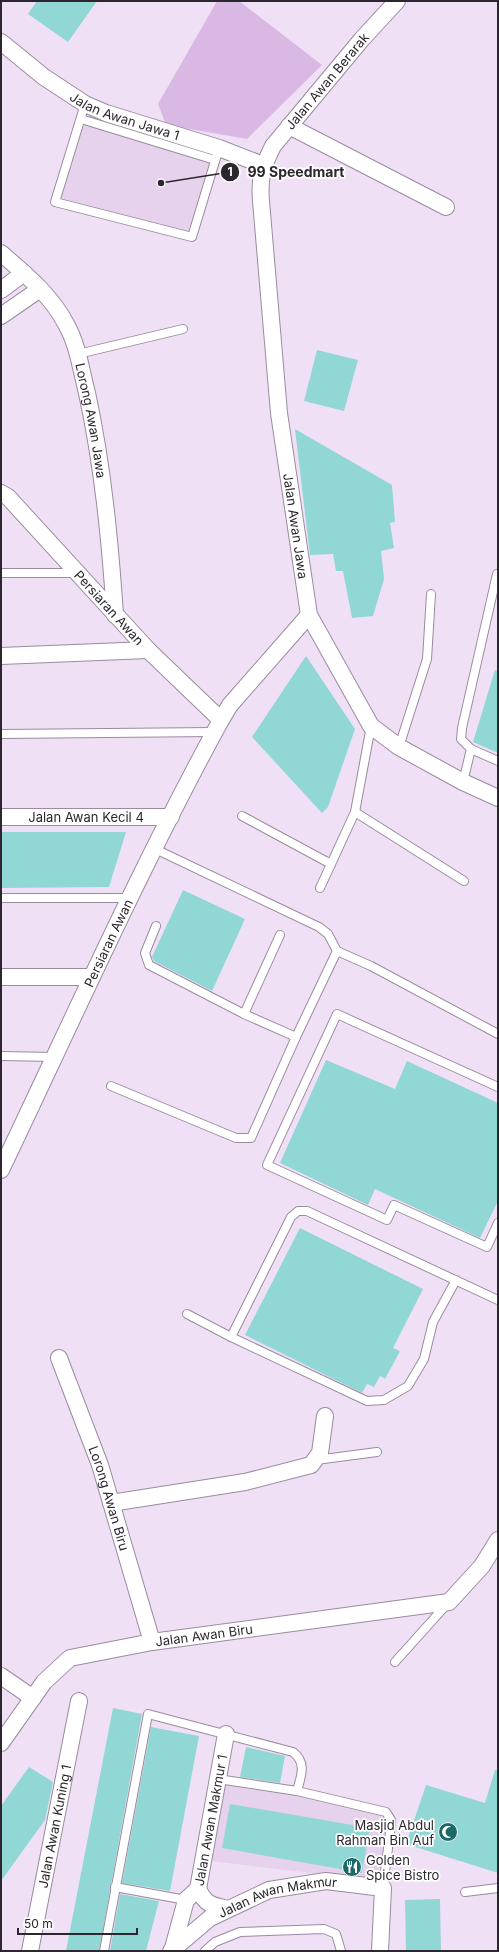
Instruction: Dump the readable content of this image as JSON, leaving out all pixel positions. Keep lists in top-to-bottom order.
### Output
{
  "streets": {
    "street": [
      "Jalan Awan Berarak",
      "Jalan Awan Jawa 1",
      "Lorong Awan Jawa",
      "Jalan Awan Jawa",
      "Persiaran Awan",
      "Jalan Awan Kecil 4",
      "Lorong Awan Biru",
      "Jalan Awan Biru",
      "Jalan Awan Makmur 1",
      "Jalan Awan Kuning 1",
      "Jalan Awan Makmur"
    ]
  },
  "crossings": [
    ["Jalan Awan Berarak", "Jalan Awan Jawa 1"],
    ["Jalan Awan Berarak", "Jalan Awan Jawa"],
    ["Jalan Awan Jawa 1", "Jalan Awan Jawa"],
    ["Lorong Awan Jawa", "Persiaran Awan"],
    ["Jalan Awan Jawa", "Persiaran Awan"],
    ["Persiaran Awan", "Jalan Awan Kecil 4"],
    ["Lorong Awan Biru", "Jalan Awan Biru"],
    ["Jalan Awan Makmur 1", "Jalan Awan Makmur"]
  ],
  "places": {
    "other": ["99 Speedmart"],
    "mosque": ["Masjid Abdul Rahman Bin Auf"],
    "restaurant": ["Golden Spice Bistro"]
  },
  "scale_bar": "50 m"
}
